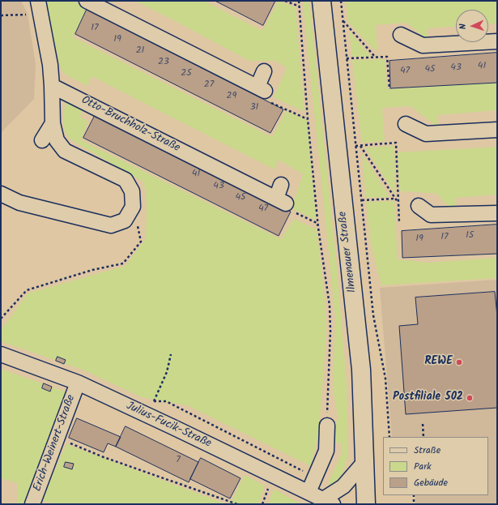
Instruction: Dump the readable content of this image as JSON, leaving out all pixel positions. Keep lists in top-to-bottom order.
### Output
{
  "streets": {
    "main road": ["Ilmenauer Straße"],
    "street": ["Otto-Bruchholz-Straße", "Julius-Fucik-Straße", "Erich-Weinert-Straße"]
  },
  "crossings": [
    ["Julius-Fucik-Straße", "Erich-Weinert-Straße"]
  ],
  "places": ["REWE", "Postfiliale 502"],
  "house_numbers": [
    "17",
    "19",
    "21",
    "23",
    "41",
    "43",
    "45",
    "47",
    "25",
    "27",
    "29",
    "31",
    "41",
    "43",
    "45",
    "47",
    "15",
    "17",
    "19",
    "7"
  ],
  "legend": ["Straße", "Park", "Gebäude"],
  "north": "left"
}
